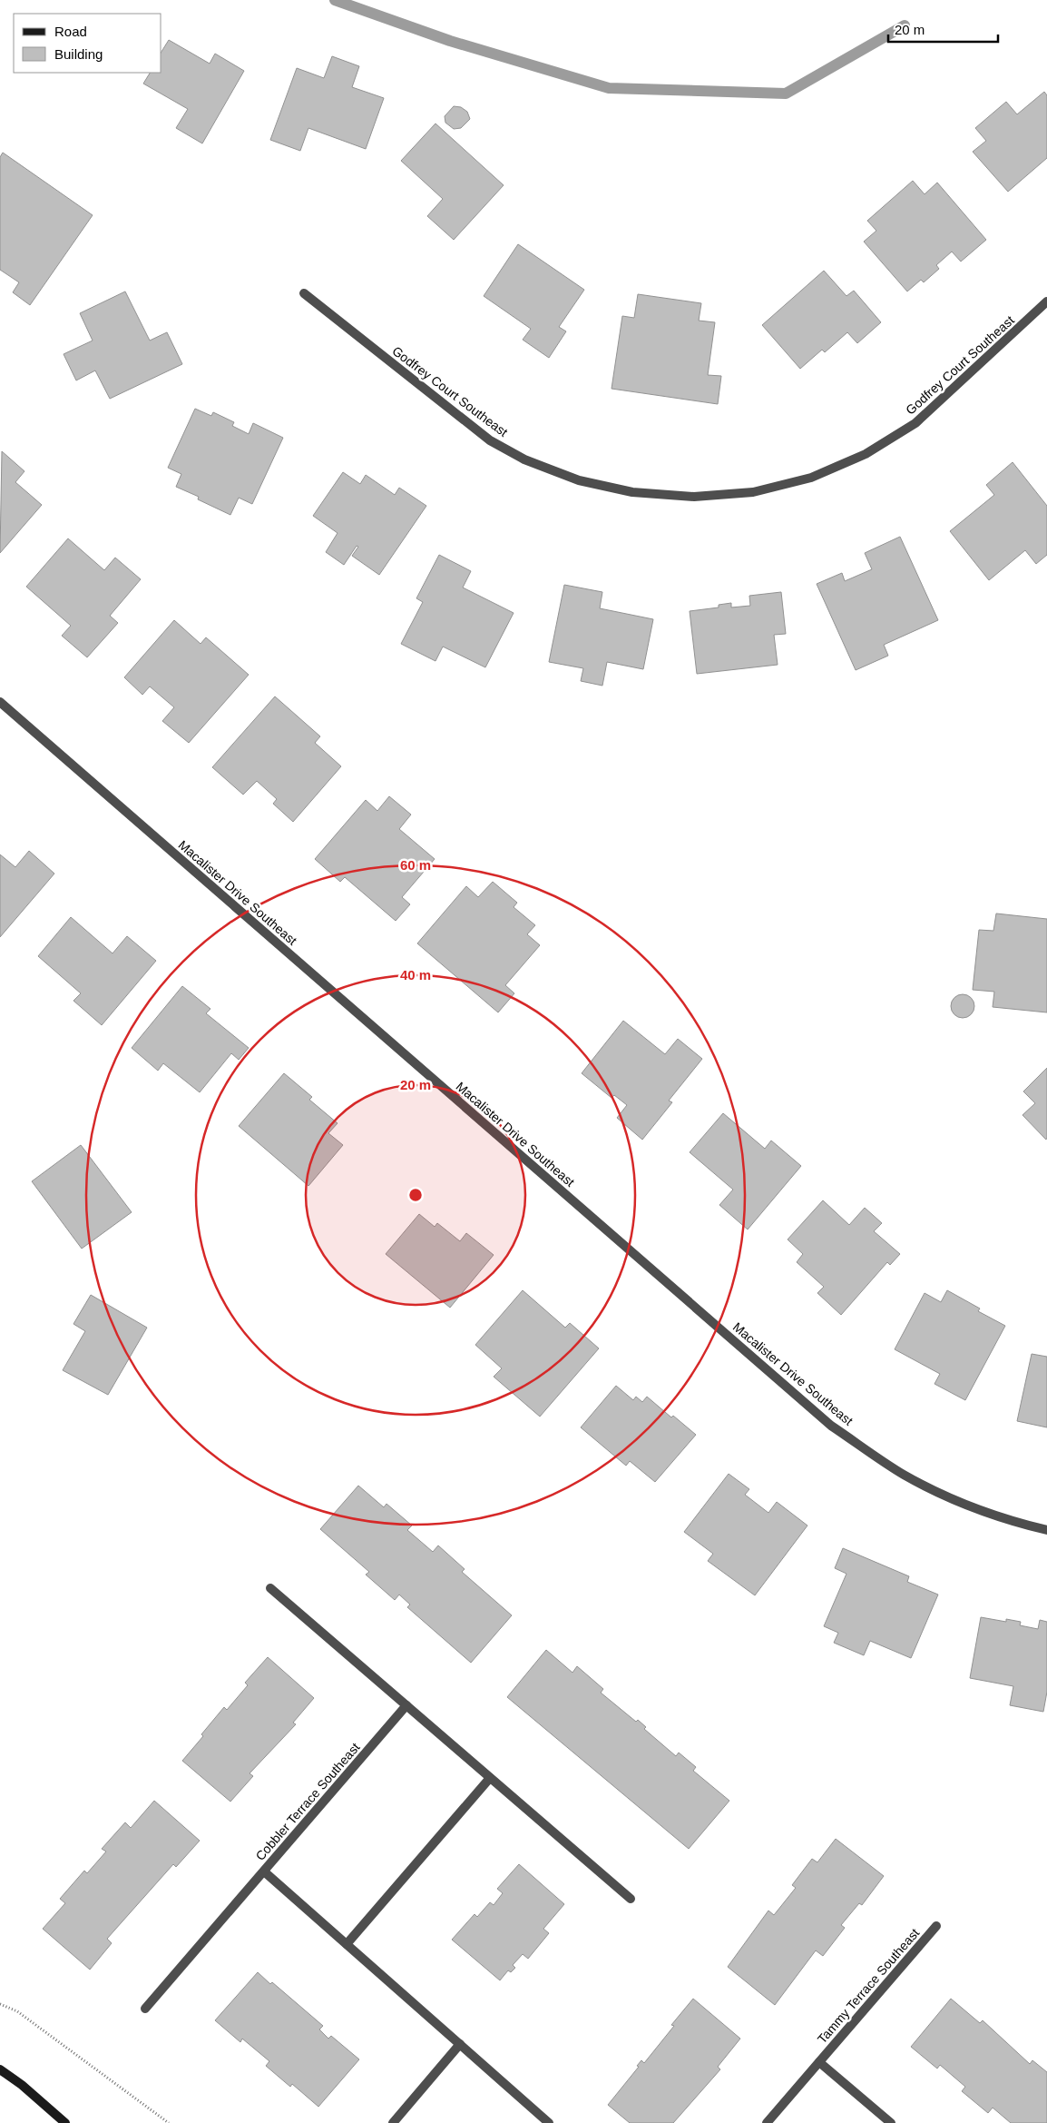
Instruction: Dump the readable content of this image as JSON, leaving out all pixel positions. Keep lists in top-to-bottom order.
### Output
{
  "streets": {
    "street": [
      "Godfrey Court Southeast",
      "Macalister Drive Southeast",
      "Cobbler Terrace Southeast",
      "Tammy Terrace Southeast"
    ]
  },
  "legend": ["Road", "Building"],
  "scale_bar": "20 m",
  "rings": ["60 m", "40 m", "20 m"]
}
